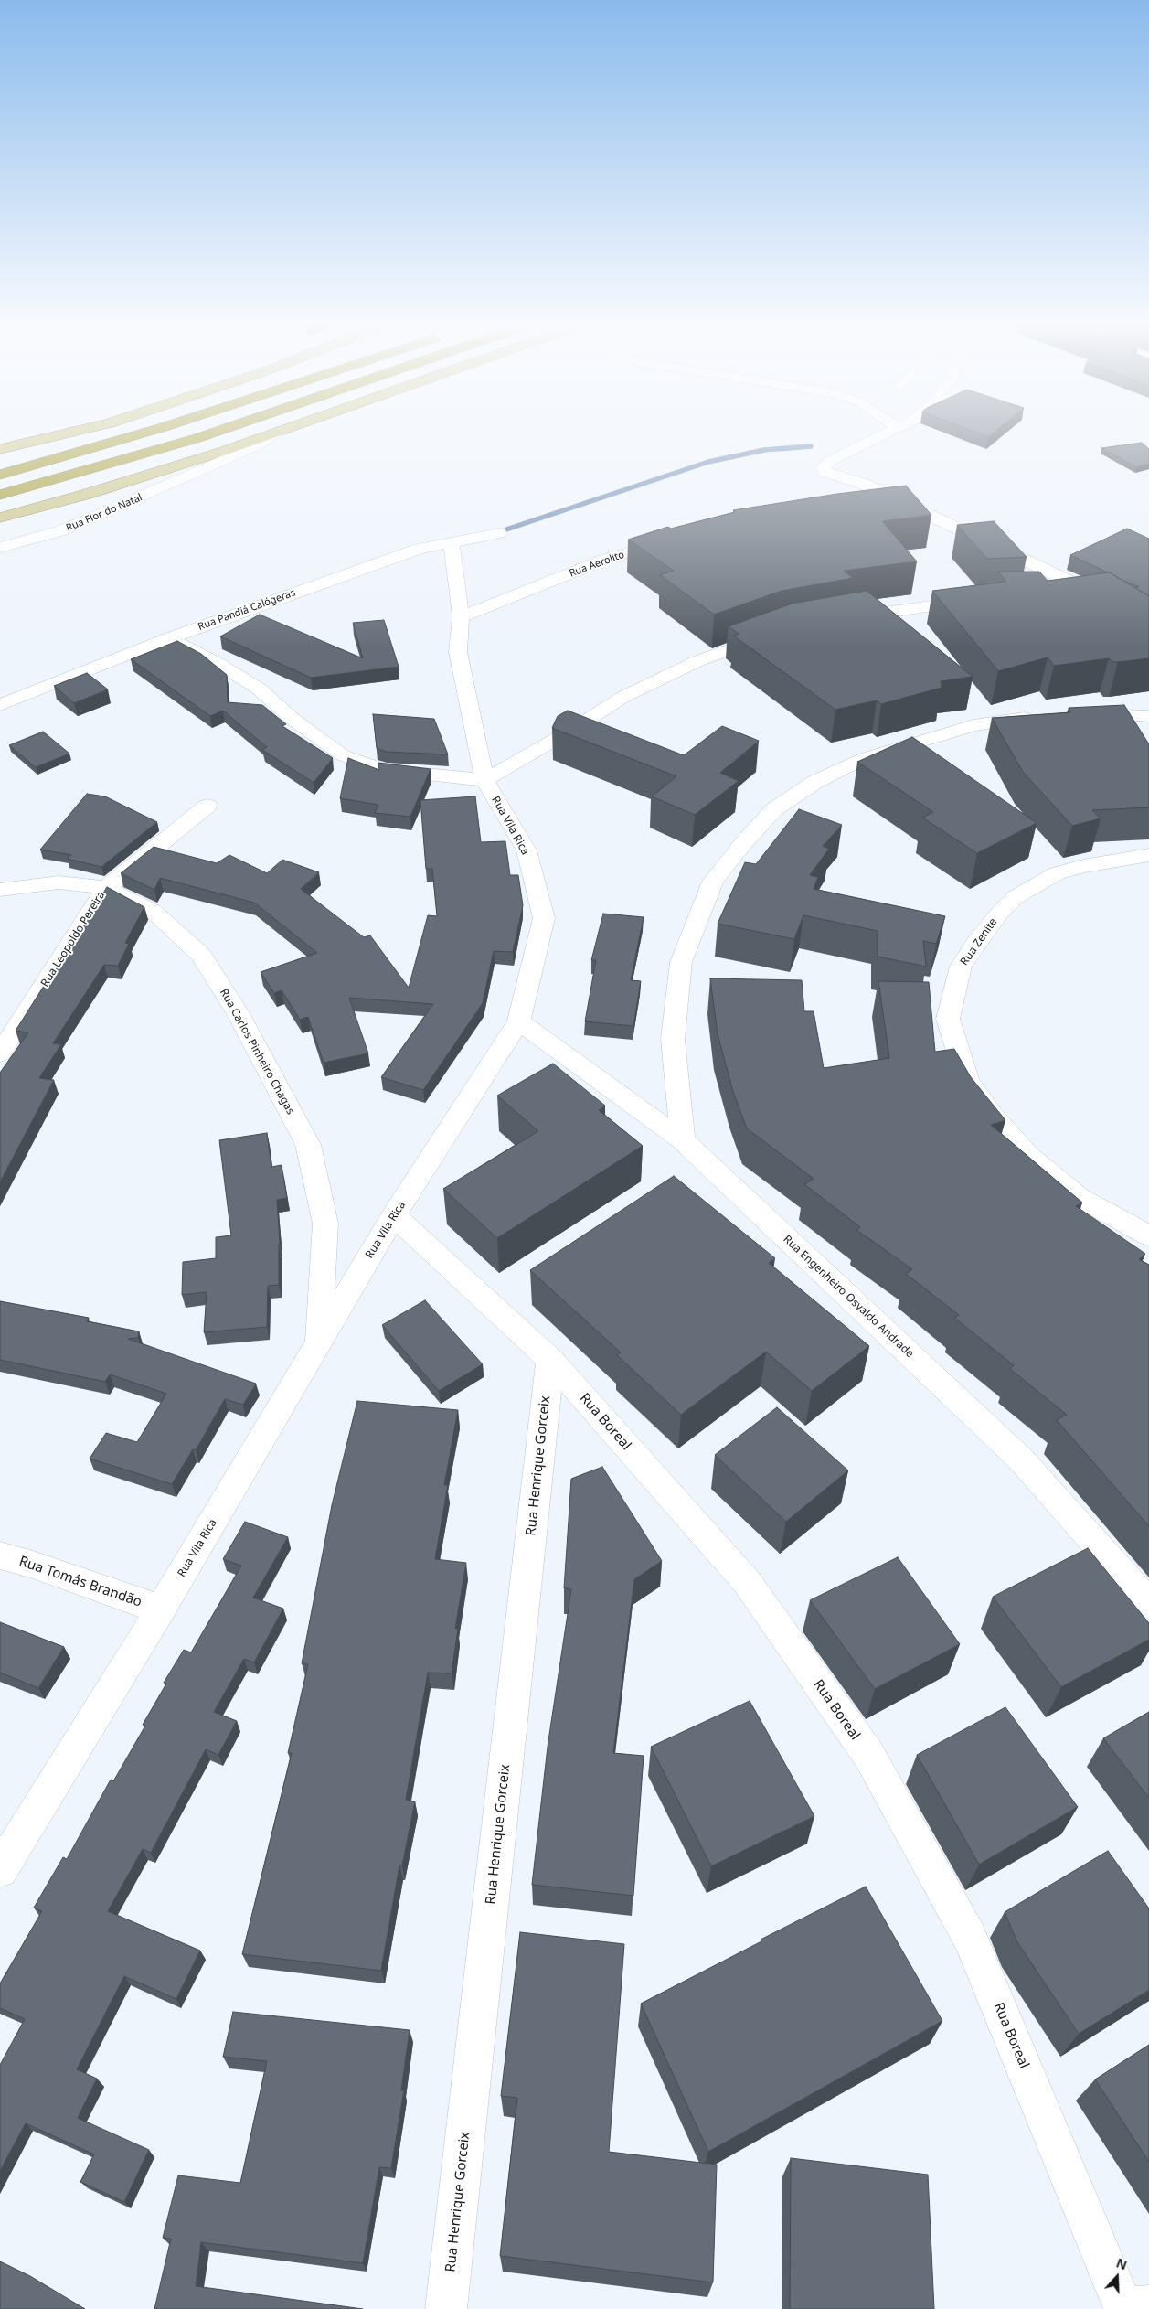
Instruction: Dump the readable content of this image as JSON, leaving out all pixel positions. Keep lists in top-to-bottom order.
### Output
{
  "streets": {
    "street": [
      "Rua Flor do Natal",
      "Rua Aerolito",
      "Rua Pandiá Calógeras",
      "Rua Vila Rica",
      "Rua Leopoldo Pereira",
      "Rua Zenite",
      "Rua Carlos Pinheiro Chagas",
      "Rua Engenheiro Osvaldo Andrade",
      "Rua Boreal",
      "Rua Henrique Gorceix",
      "Rua Tomás Brandão"
    ]
  },
  "crossings": [
    ["Rua Aerolito", "Rua Vila Rica"],
    ["Rua Pandiá Calógeras", "Rua Vila Rica"],
    ["Rua Vila Rica", "Rua Carlos Pinheiro Chagas"],
    ["Rua Vila Rica", "Rua Engenheiro Osvaldo Andrade"],
    ["Rua Vila Rica", "Rua Boreal"],
    ["Rua Vila Rica", "Rua Tomás Brandão"],
    ["Rua Leopoldo Pereira", "Rua Carlos Pinheiro Chagas"],
    ["Rua Boreal", "Rua Henrique Gorceix"]
  ],
  "north": "top"
}
